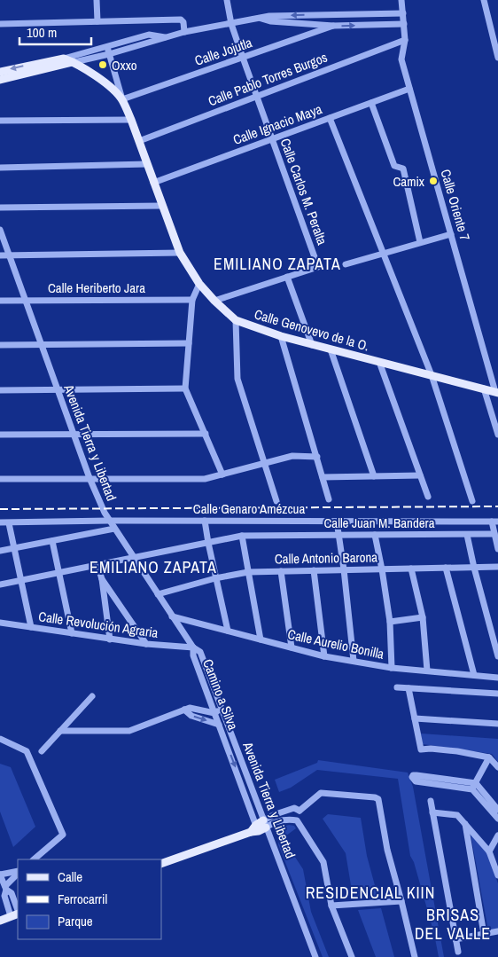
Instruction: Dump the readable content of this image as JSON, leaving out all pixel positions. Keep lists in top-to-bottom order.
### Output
{
  "streets": {
    "main road": ["Calle Genovevo de la O."],
    "street": [
      "Calle Jojutla",
      "Calle Pablo Torres Burgos",
      "Calle Ignacio Maya",
      "Calle Carlos M. Peralta",
      "Calle Oriente 7",
      "Calle Heriberto Jara",
      "Avenida Tierra y Libertad",
      "Calle Genaro Amézcua",
      "Calle Juan M. Bandera",
      "Calle Antonio Barona",
      "Calle Revolución Agraria",
      "Calle Aurelio Bonilla",
      "Camino a Silva"
    ]
  },
  "crossings": [
    ["Calle Jojutla", "Calle Carlos M. Peralta"],
    ["Calle Jojutla", "Calle Genovevo de la O."],
    ["Calle Pablo Torres Burgos", "Calle Carlos M. Peralta"],
    ["Calle Pablo Torres Burgos", "Calle Oriente 7"],
    ["Calle Pablo Torres Burgos", "Calle Genovevo de la O."],
    ["Calle Ignacio Maya", "Calle Carlos M. Peralta"],
    ["Calle Ignacio Maya", "Calle Oriente 7"],
    ["Calle Ignacio Maya", "Calle Genovevo de la O."],
    ["Calle Oriente 7", "Calle Genovevo de la O."],
    ["Calle Heriberto Jara", "Avenida Tierra y Libertad"],
    ["Avenida Tierra y Libertad", "Calle Genaro Amézcua"],
    ["Avenida Tierra y Libertad", "Calle Juan M. Bandera"],
    ["Avenida Tierra y Libertad", "Calle Antonio Barona"],
    ["Avenida Tierra y Libertad", "Calle Revolución Agraria"],
    ["Avenida Tierra y Libertad", "Calle Aurelio Bonilla"],
    ["Avenida Tierra y Libertad", "Camino a Silva"],
    ["Calle Revolución Agraria", "Camino a Silva"]
  ],
  "districts": [
    "EMILIANO ZAPATA",
    "EMILIANO ZAPATA",
    "RESIDENCIAL KIIN",
    "BRISAS DEL VALLE"
  ],
  "places": ["Oxxo", "Camix"],
  "legend": ["Calle", "Ferrocarril", "Parque"],
  "scale_bar": "100 m"
}
